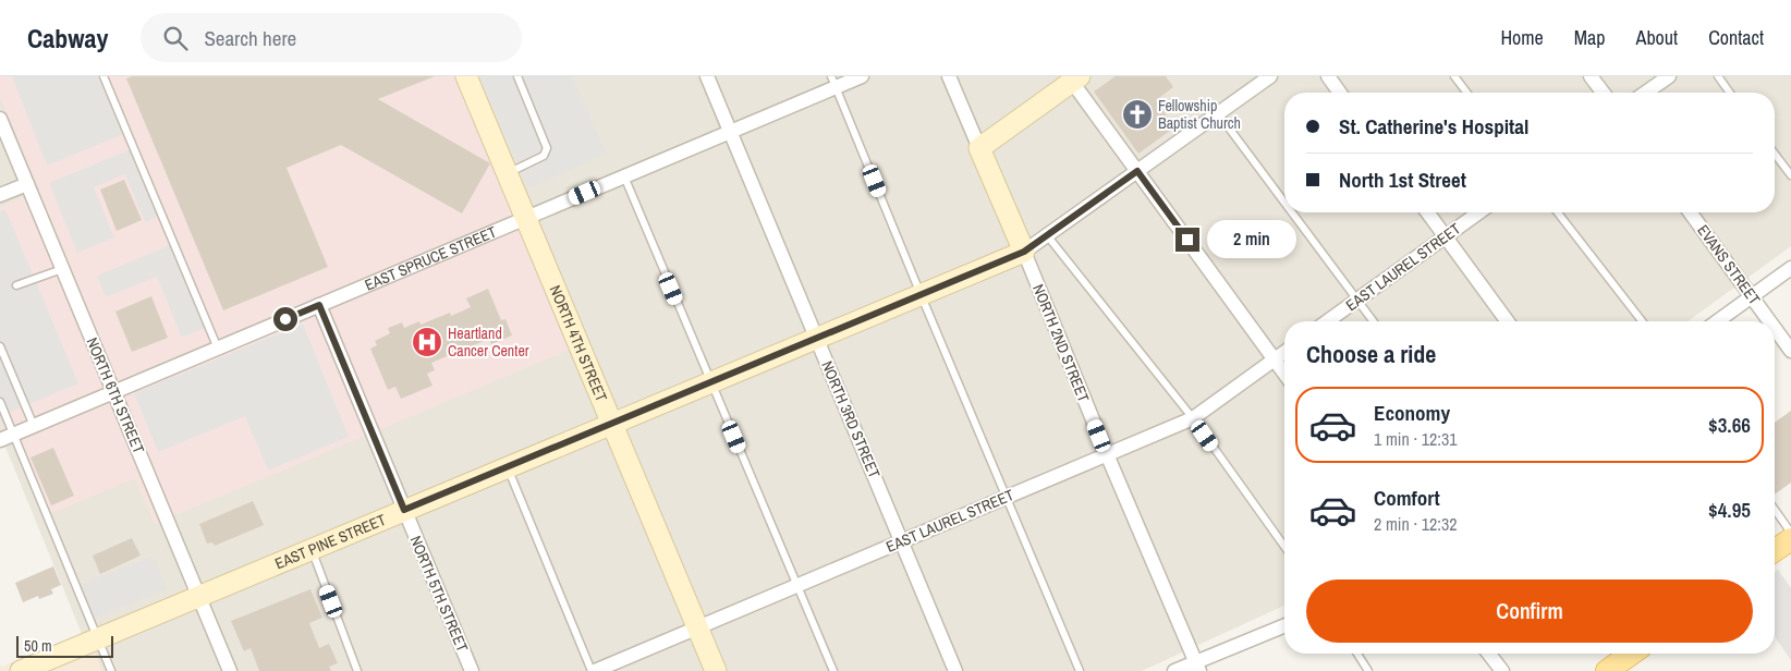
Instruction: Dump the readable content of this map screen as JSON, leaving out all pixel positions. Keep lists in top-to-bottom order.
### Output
{
  "streets": {
    "street": [
      "EAST SPRUCE STREET",
      "EVANS STREET",
      "EAST LAUREL STREET",
      "NORTH 4TH STREET",
      "NORTH 2ND STREET",
      "NORTH 6TH STREET",
      "NORTH 3RD STREET",
      "EAST PINE STREET",
      "NORTH 5TH STREET"
    ]
  },
  "crossings": [
    ["EAST SPRUCE STREET", "NORTH 4TH STREET"],
    ["EAST SPRUCE STREET", "NORTH 6TH STREET"],
    ["EAST SPRUCE STREET", "NORTH 3RD STREET"],
    ["EAST SPRUCE STREET", "NORTH 5TH STREET"],
    ["EAST LAUREL STREET", "NORTH 4TH STREET"],
    ["EAST LAUREL STREET", "NORTH 2ND STREET"],
    ["EAST LAUREL STREET", "NORTH 3RD STREET"],
    ["NORTH 4TH STREET", "EAST PINE STREET"],
    ["NORTH 2ND STREET", "EAST PINE STREET"],
    ["NORTH 6TH STREET", "EAST PINE STREET"],
    ["NORTH 3RD STREET", "EAST PINE STREET"],
    ["EAST PINE STREET", "NORTH 5TH STREET"]
  ],
  "places": {
    "church": ["Fellowship Baptist Church"],
    "hospital": ["Heartland Cancer Center"]
  },
  "scale_bar": "50 m",
  "page": {
    "header": "Cabway",
    "search": "Search here",
    "nav": [
      "Home",
      "Map",
      "About",
      "Contact"
    ],
    "banner": ["St. Catherine's Hospital", "North 1st Street"],
    "bubble": "2 min",
    "heading": "Choose a ride",
    "list": [
      {
        "name": "Economy",
        "note": "1 min · 12:31",
        "value": "$3.66"
      },
      {
        "name": "Comfort",
        "note": "2 min · 12:32",
        "value": "$4.95"
      }
    ],
    "buttons": "Confirm",
    "scale": "50 m"
  }
}
